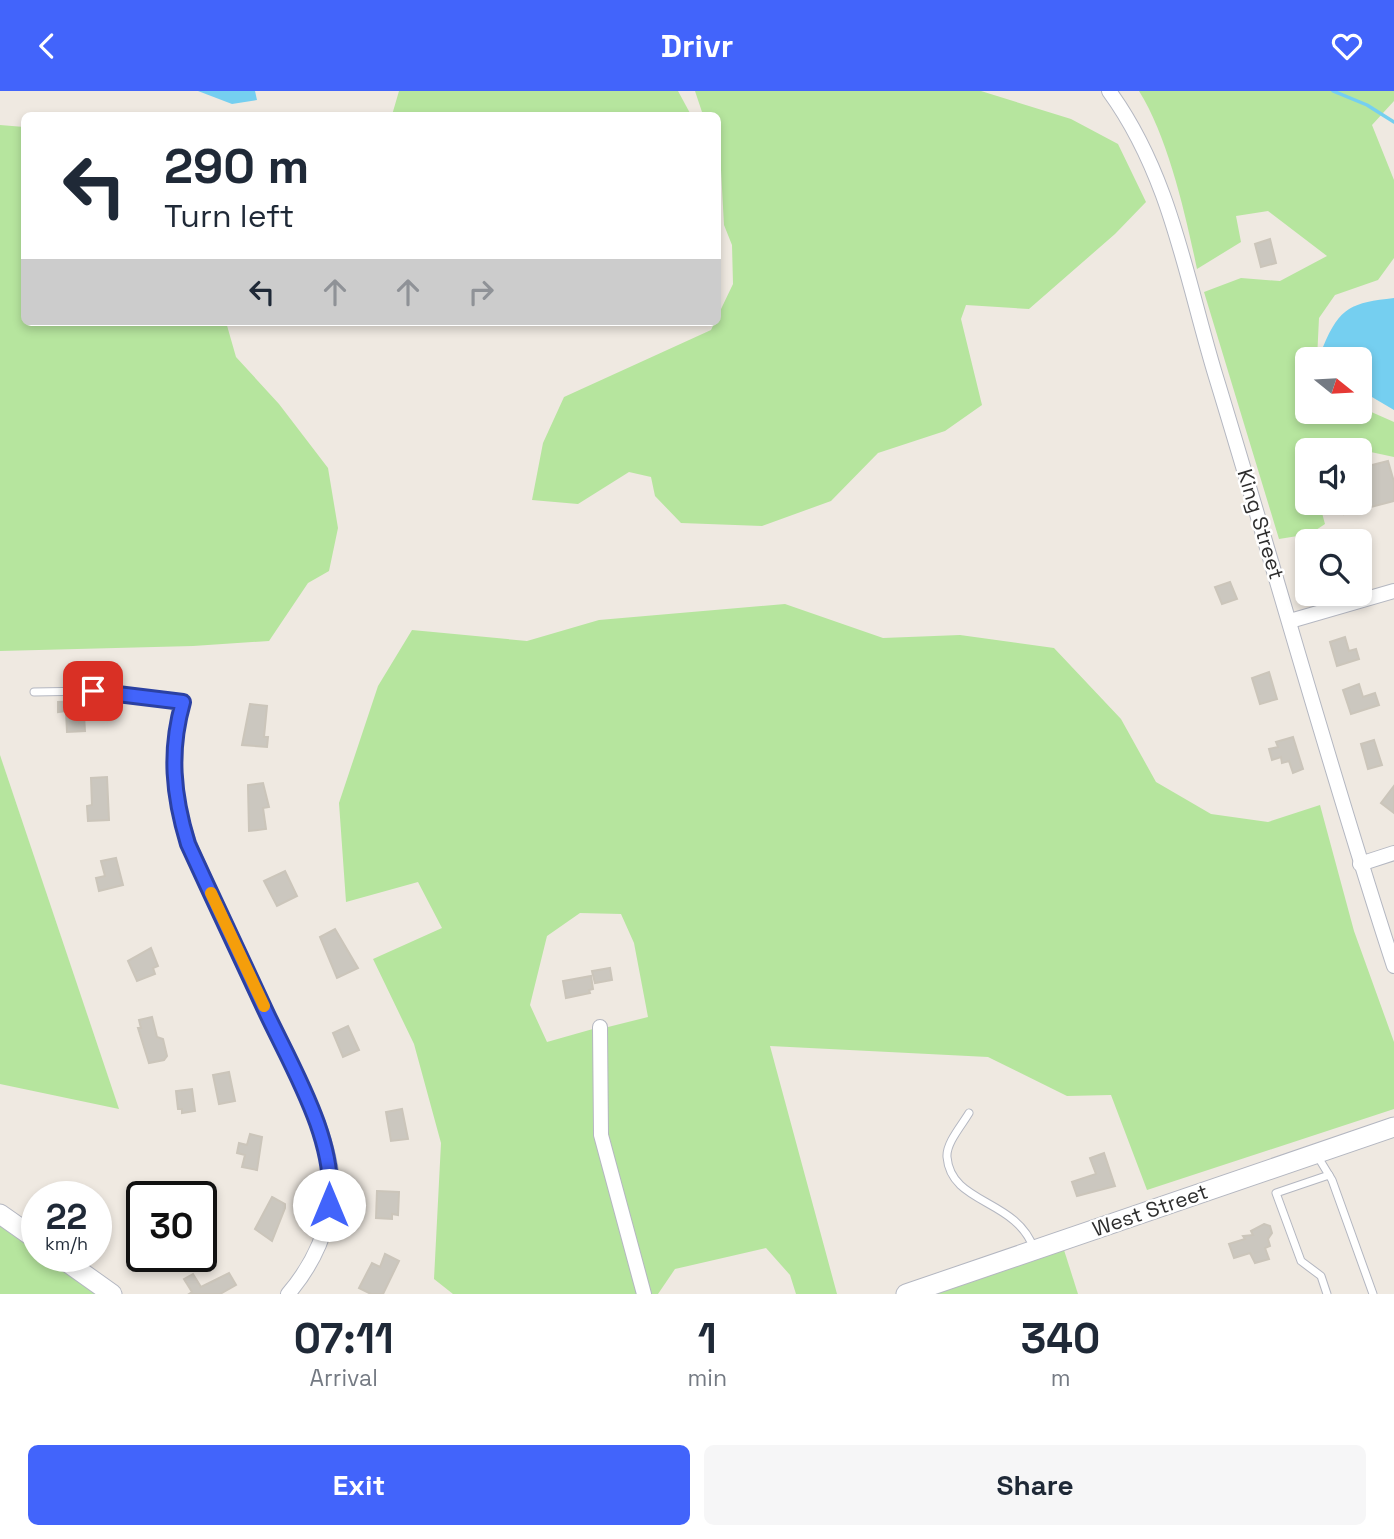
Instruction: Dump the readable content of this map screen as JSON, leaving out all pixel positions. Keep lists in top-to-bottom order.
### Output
{
  "streets": {
    "street": ["King Street", "West Street"]
  },
  "north": "right",
  "page": {
    "header": "Drivr",
    "turn": ["290 m", "Turn left"],
    "speed": "22 km/h",
    "limit": "30",
    "eta": [
      "07:11",
      "Arrival",
      "1",
      "min",
      "340",
      "m"
    ],
    "buttons": ["Exit", "Share"]
  }
}
